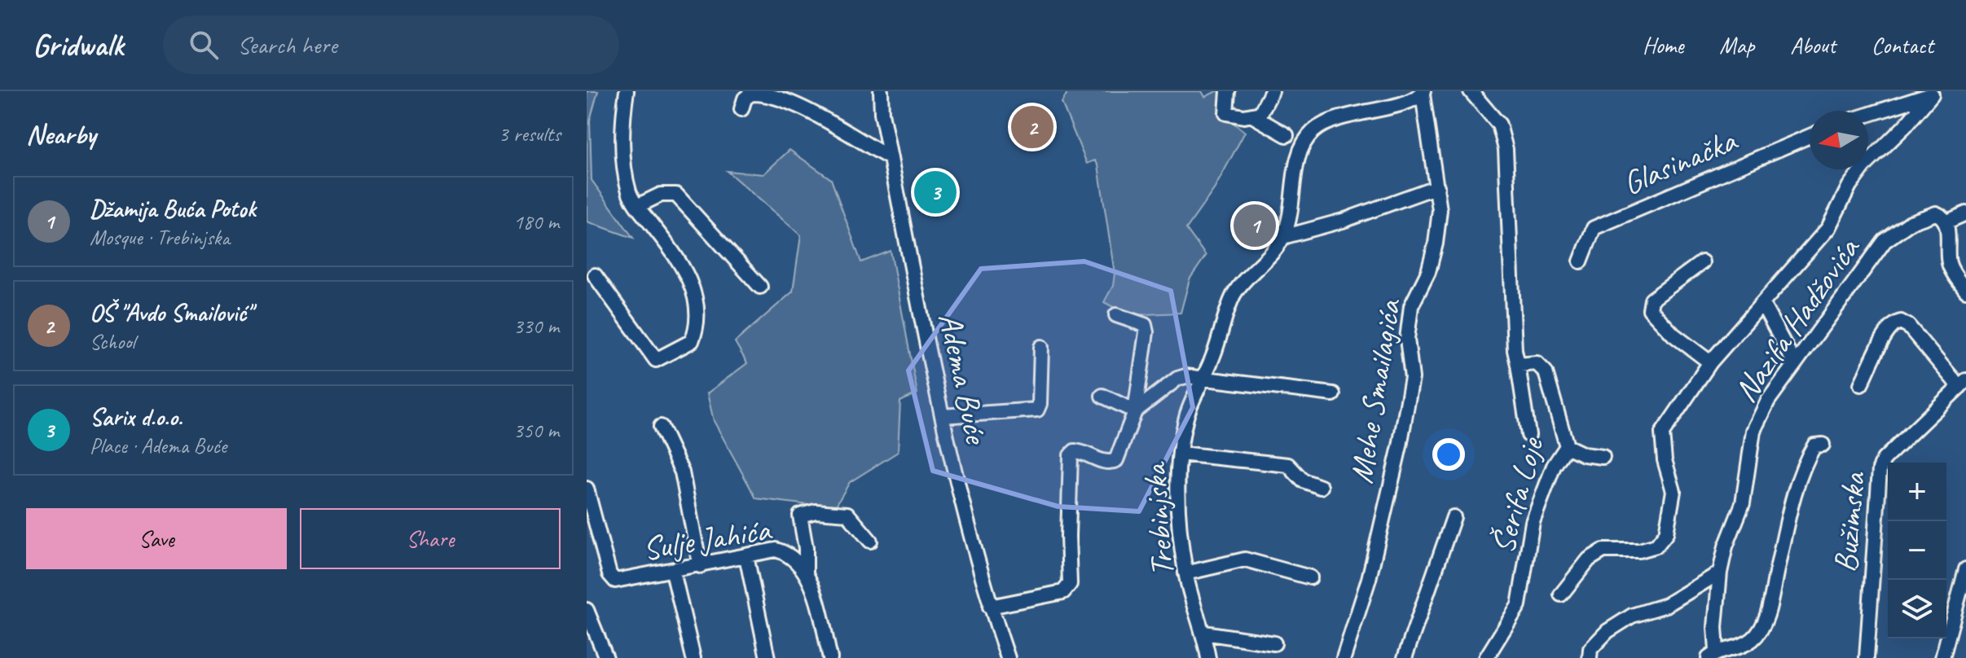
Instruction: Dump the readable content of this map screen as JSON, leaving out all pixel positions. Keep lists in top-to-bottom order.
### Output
{
  "streets": {
    "street": [
      "Glasinačka",
      "Nazifa Hadžovića",
      "Adema Buće",
      "Mehe Smailagića",
      "Šerifa Loje",
      "Trebinjska",
      "Bužimska",
      "Sulje Jahića"
    ]
  },
  "crossings": [
    ["Mehe Smailagića", "Trebinjska"]
  ],
  "north": "left",
  "page": {
    "header": "Gridwalk",
    "search": "Search here",
    "nav": [
      "Home",
      "Map",
      "About",
      "Contact"
    ],
    "heading": ["Nearby", "3 results"],
    "pins": ["2", "3", "1"],
    "list": [
      {
        "mark": "1",
        "name": "Džamija Buća Potok",
        "note": "Mosque · Trebinjska",
        "value": "180 m"
      },
      {
        "mark": "2",
        "name": "OŠ \"Avdo Smailović\"",
        "note": "School",
        "value": "330 m"
      },
      {
        "mark": "3",
        "name": "Sarix d.o.o.",
        "note": "Place · Adema Buće",
        "value": "350 m"
      }
    ],
    "map_buttons": ["+", "−"],
    "buttons": ["Save", "Share"]
  }
}
